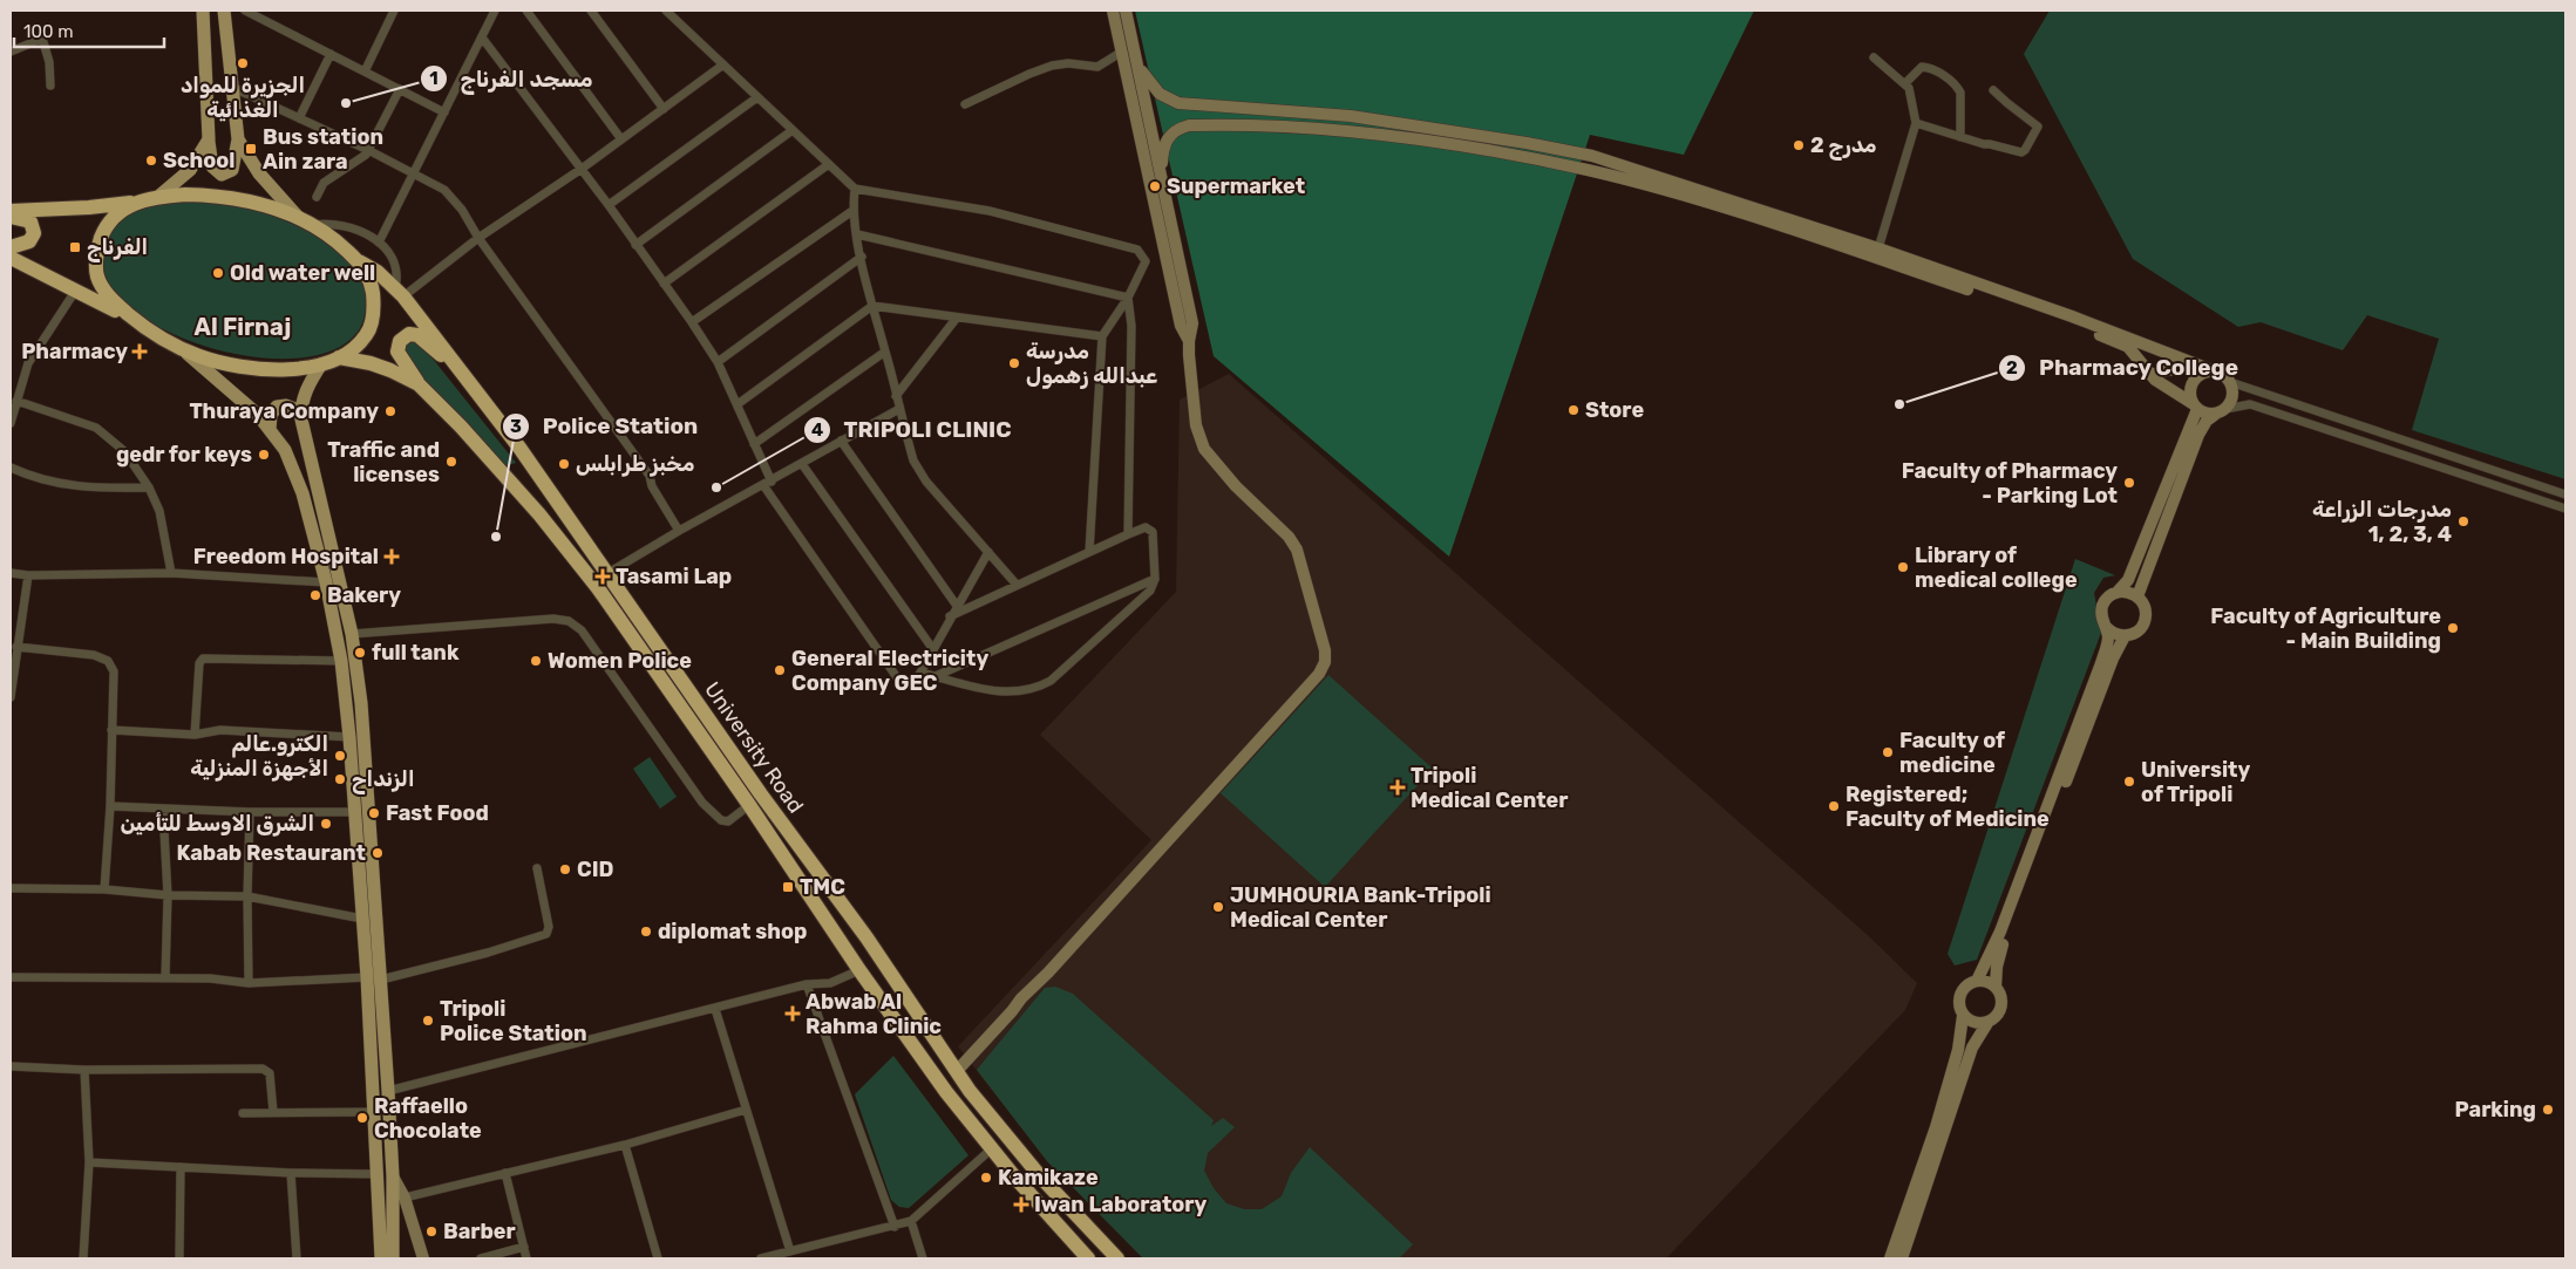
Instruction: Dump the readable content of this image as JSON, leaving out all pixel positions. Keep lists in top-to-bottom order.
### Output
{
  "streets": {
    "highway": ["University Road"]
  },
  "districts": ["Al Firnaj"],
  "places": {
    "other": [
      "الجزيرة للمواد الغذائية",
      "مسجد الفرناج",
      "مدرج 2",
      "School",
      "Supermarket",
      "Old water well",
      "مدرسة عبدالله زهمول",
      "Pharmacy College",
      "Store",
      "Thuraya Company",
      "gedr for keys",
      "Traffic and licenses",
      "مخبز طرابلس",
      "Faculty of Pharmacy - Parking Lot",
      "TRIPOLI CLINIC",
      "مدرجات الزراعة 1, 2, 3, 4",
      "Police Station",
      "Library of medical college",
      "Bakery",
      "Faculty of Agriculture - Main Building",
      "full tank",
      "Women Police",
      "General Electricity Company GEC",
      "Faculty of medicine",
      "الكترو.عالم الأجهزة المنزلية",
      "الزنداح",
      "University of Tripoli",
      "Registered; Faculty of Medicine",
      "Fast Food",
      "الشرق الاوسط للتأمين",
      "Kabab Restaurant",
      "CID",
      "JUMHOURIA Bank-Tripoli Medical Center",
      "diplomat shop",
      "Tripoli Police Station",
      "Parking",
      "Raffaello Chocolate",
      "Kamikaze",
      "Barber"
    ],
    "transit": ["Bus station Ain zara", "الفرناج", "TMC"],
    "health": [
      "Pharmacy",
      "Freedom Hospital",
      "Tasami Lap",
      "Tripoli Medical Center",
      "Abwab Al Rahma Clinic",
      "Iwan Laboratory"
    ]
  },
  "scale_bar": "100 m"
}
